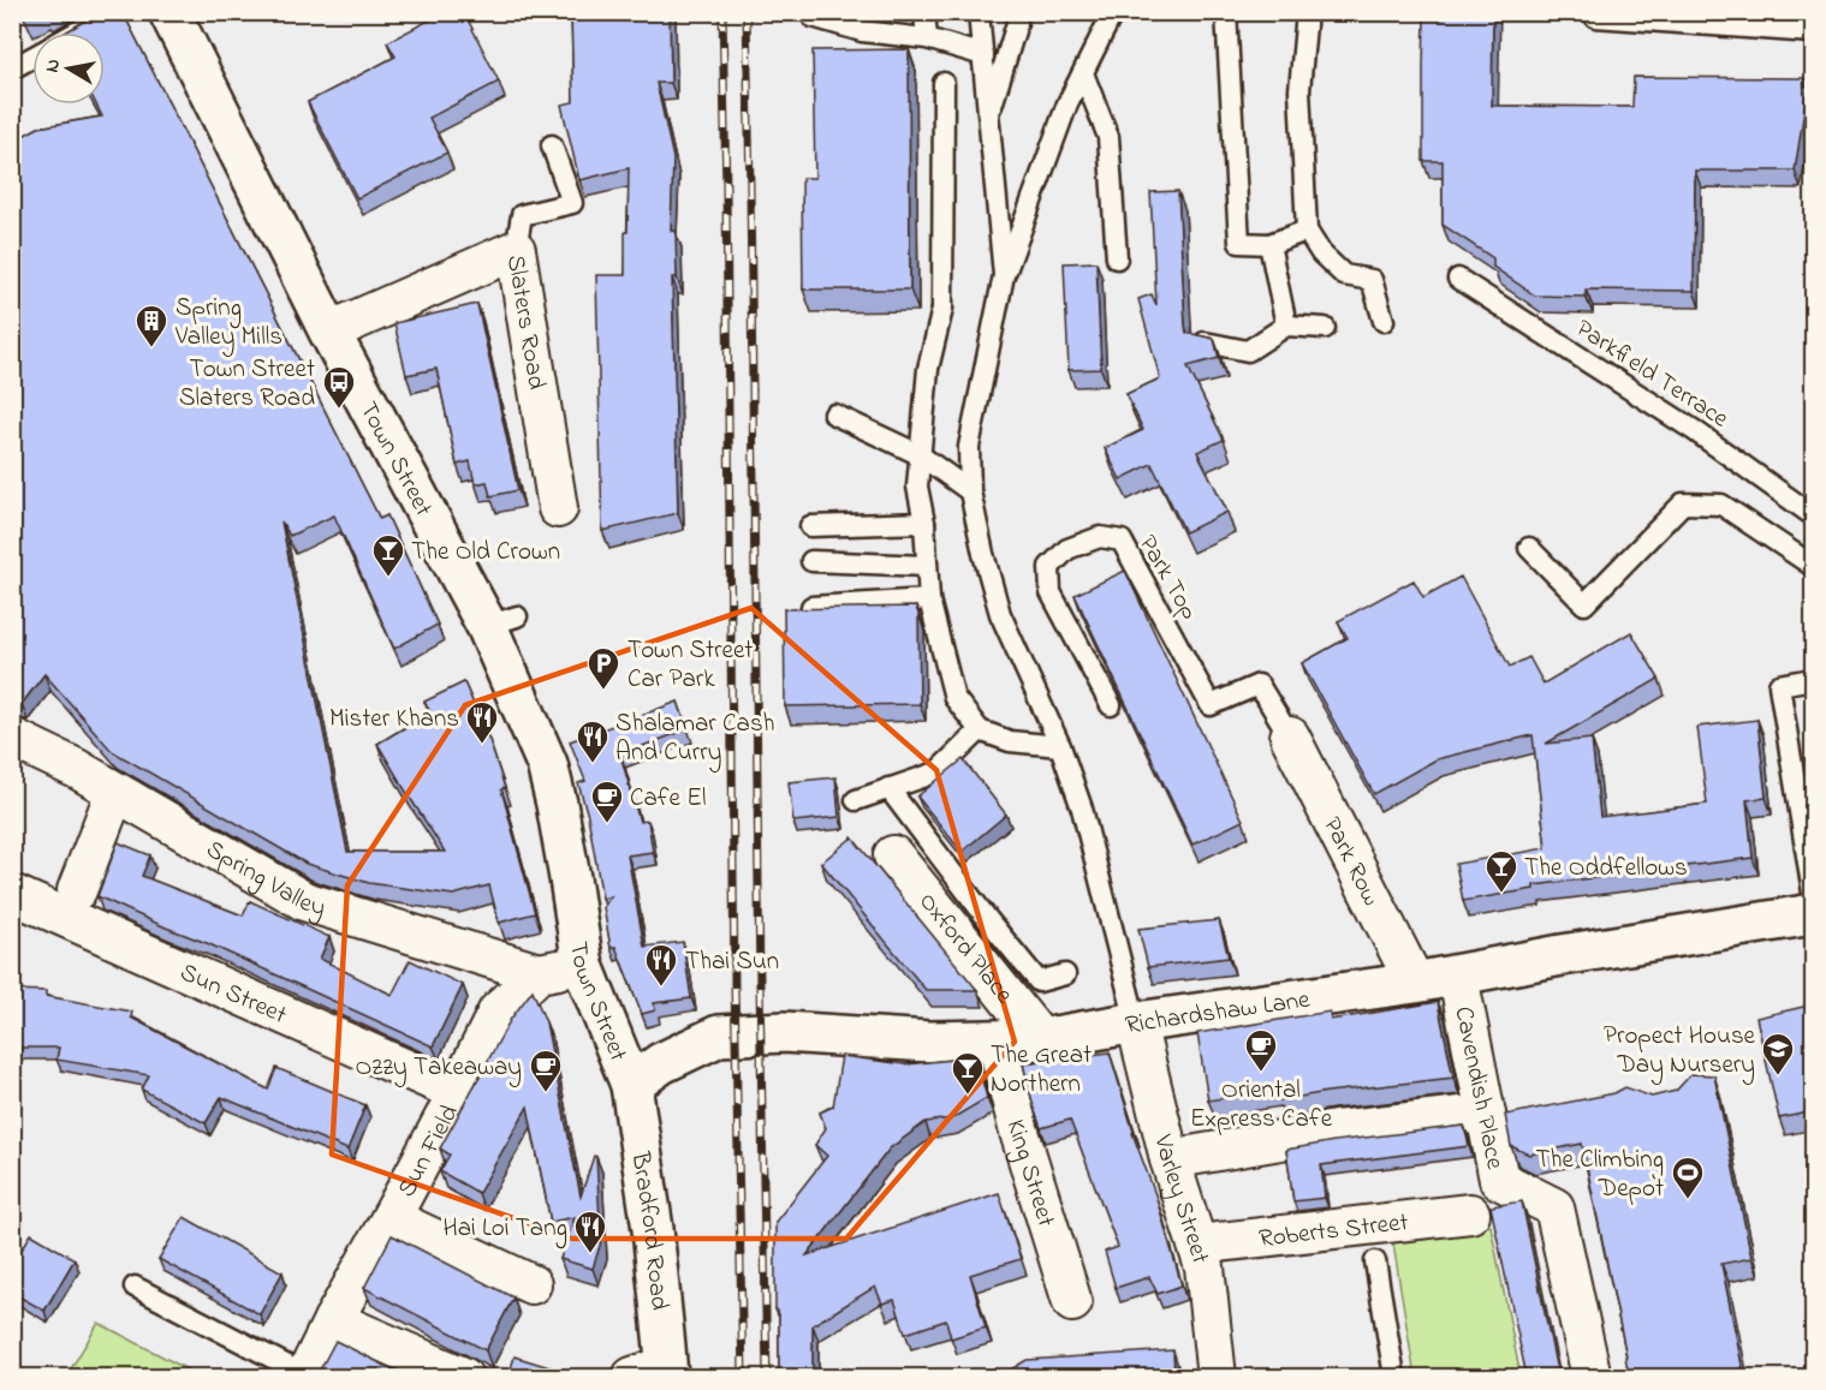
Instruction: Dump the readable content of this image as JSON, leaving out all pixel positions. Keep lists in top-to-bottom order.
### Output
{
  "streets": {
    "main road": ["Town Street", "Richardshaw Lane", "Bradford Road"],
    "street": [
      "Slaters Road",
      "Park Row",
      "Spring Valley",
      "Oxford Place",
      "Sun Street",
      "Cavendish Place",
      "Sun Field",
      "King Street",
      "Varley Street",
      "Roberts Street"
    ],
    "lane": ["Parkfield Terrace", "Park Top"]
  },
  "crossings": [
    ["Slaters Road", "Town Street"],
    ["Town Street", "Richardshaw Lane"],
    ["Town Street", "Bradford Road"],
    ["Park Top", "Park Row"],
    ["Park Row", "Richardshaw Lane"],
    ["Spring Valley", "Sun Field"],
    ["Oxford Place", "Richardshaw Lane"],
    ["Sun Street", "Sun Field"],
    ["Richardshaw Lane", "Cavendish Place"],
    ["Richardshaw Lane", "King Street"],
    ["Richardshaw Lane", "Varley Street"],
    ["Richardshaw Lane", "Bradford Road"],
    ["Varley Street", "Roberts Street"]
  ],
  "places": {
    "building": ["Spring Valley Mills"],
    "bus stop": ["Town Street Slaters Road"],
    "bar": ["The Old Crown", "The Oddfellows", "The Great Northern"],
    "parking": ["Town Street Car Park"],
    "restaurant": [
      "Mister Khans",
      "Shalamar Cash And Curry",
      "Thai Sun",
      "Hai Loi Tang"
    ],
    "cafe": ["Cafe El", "Oriental Express Cafe", "Ozzy Takeaway"],
    "school or university": ["Propect House Day Nursery"],
    "sports": ["The Climbing Depot"]
  },
  "north": "left"
}
